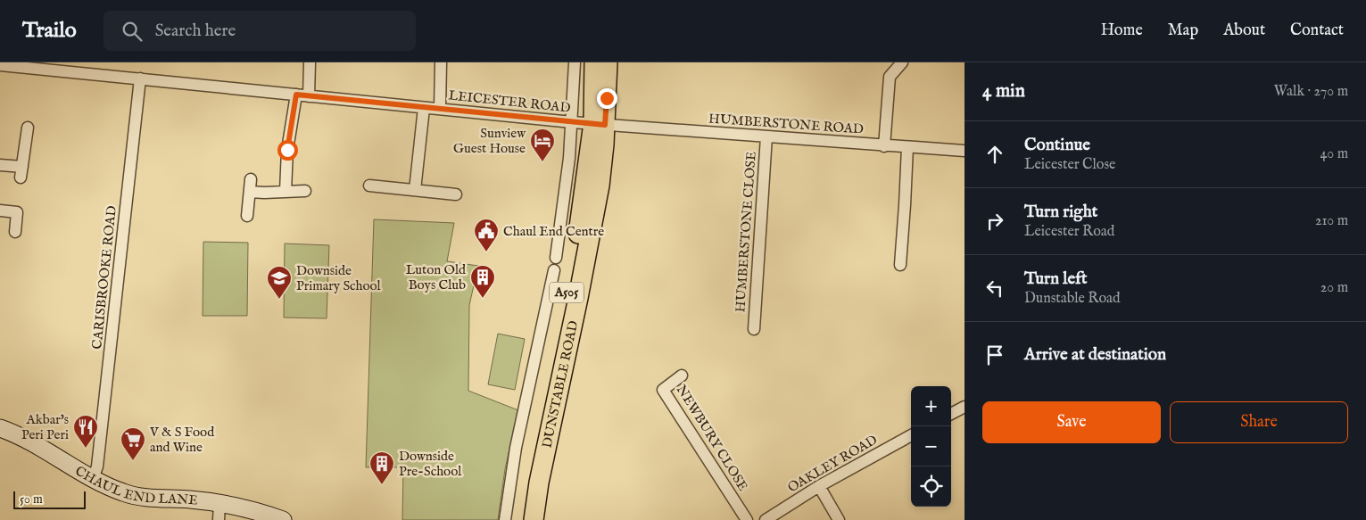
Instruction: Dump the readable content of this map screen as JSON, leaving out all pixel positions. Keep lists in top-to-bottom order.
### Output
{
  "streets": {
    "main road": ["A505", "DUNSTABLE ROAD"],
    "street": [
      "LEICESTER ROAD",
      "HUMBERSTONE ROAD",
      "HUMBERSTONE CLOSE",
      "CARISBROOKE ROAD",
      "NEWBURY CLOSE",
      "OAKLEY ROAD",
      "CHAUL END LANE"
    ]
  },
  "crossings": [
    ["LEICESTER ROAD", "HUMBERSTONE ROAD"],
    ["LEICESTER ROAD", "CARISBROOKE ROAD"],
    ["LEICESTER ROAD", "DUNSTABLE ROAD"],
    ["HUMBERSTONE ROAD", "HUMBERSTONE CLOSE"],
    ["HUMBERSTONE ROAD", "DUNSTABLE ROAD"],
    ["CARISBROOKE ROAD", "CHAUL END LANE"]
  ],
  "places": {
    "hotel": ["Sunview Guest House"],
    "public building": ["Chaul End Centre"],
    "building": ["Luton Old Boys Club", "Downside Pre-School"],
    "school or university": ["Downside Primary School"],
    "restaurant": ["Akbar's Peri Peri"],
    "supermarket": ["V & S Food and Wine"]
  },
  "scale_bar": "50 m",
  "page": {
    "header": "Trailo",
    "search": "Search here",
    "nav": [
      "Home",
      "Map",
      "About",
      "Contact"
    ],
    "heading": ["4 min", "Walk · 270 m"],
    "list": [
      ["Continue", "Leicester Close", "40 m"],
      ["Turn right", "Leicester Road", "210 m"],
      ["Turn left", "Dunstable Road", "20 m"],
      "Arrive at destination"
    ],
    "map_buttons": ["+", "−"],
    "buttons": ["Save", "Share"],
    "scale": "50 m"
  }
}
